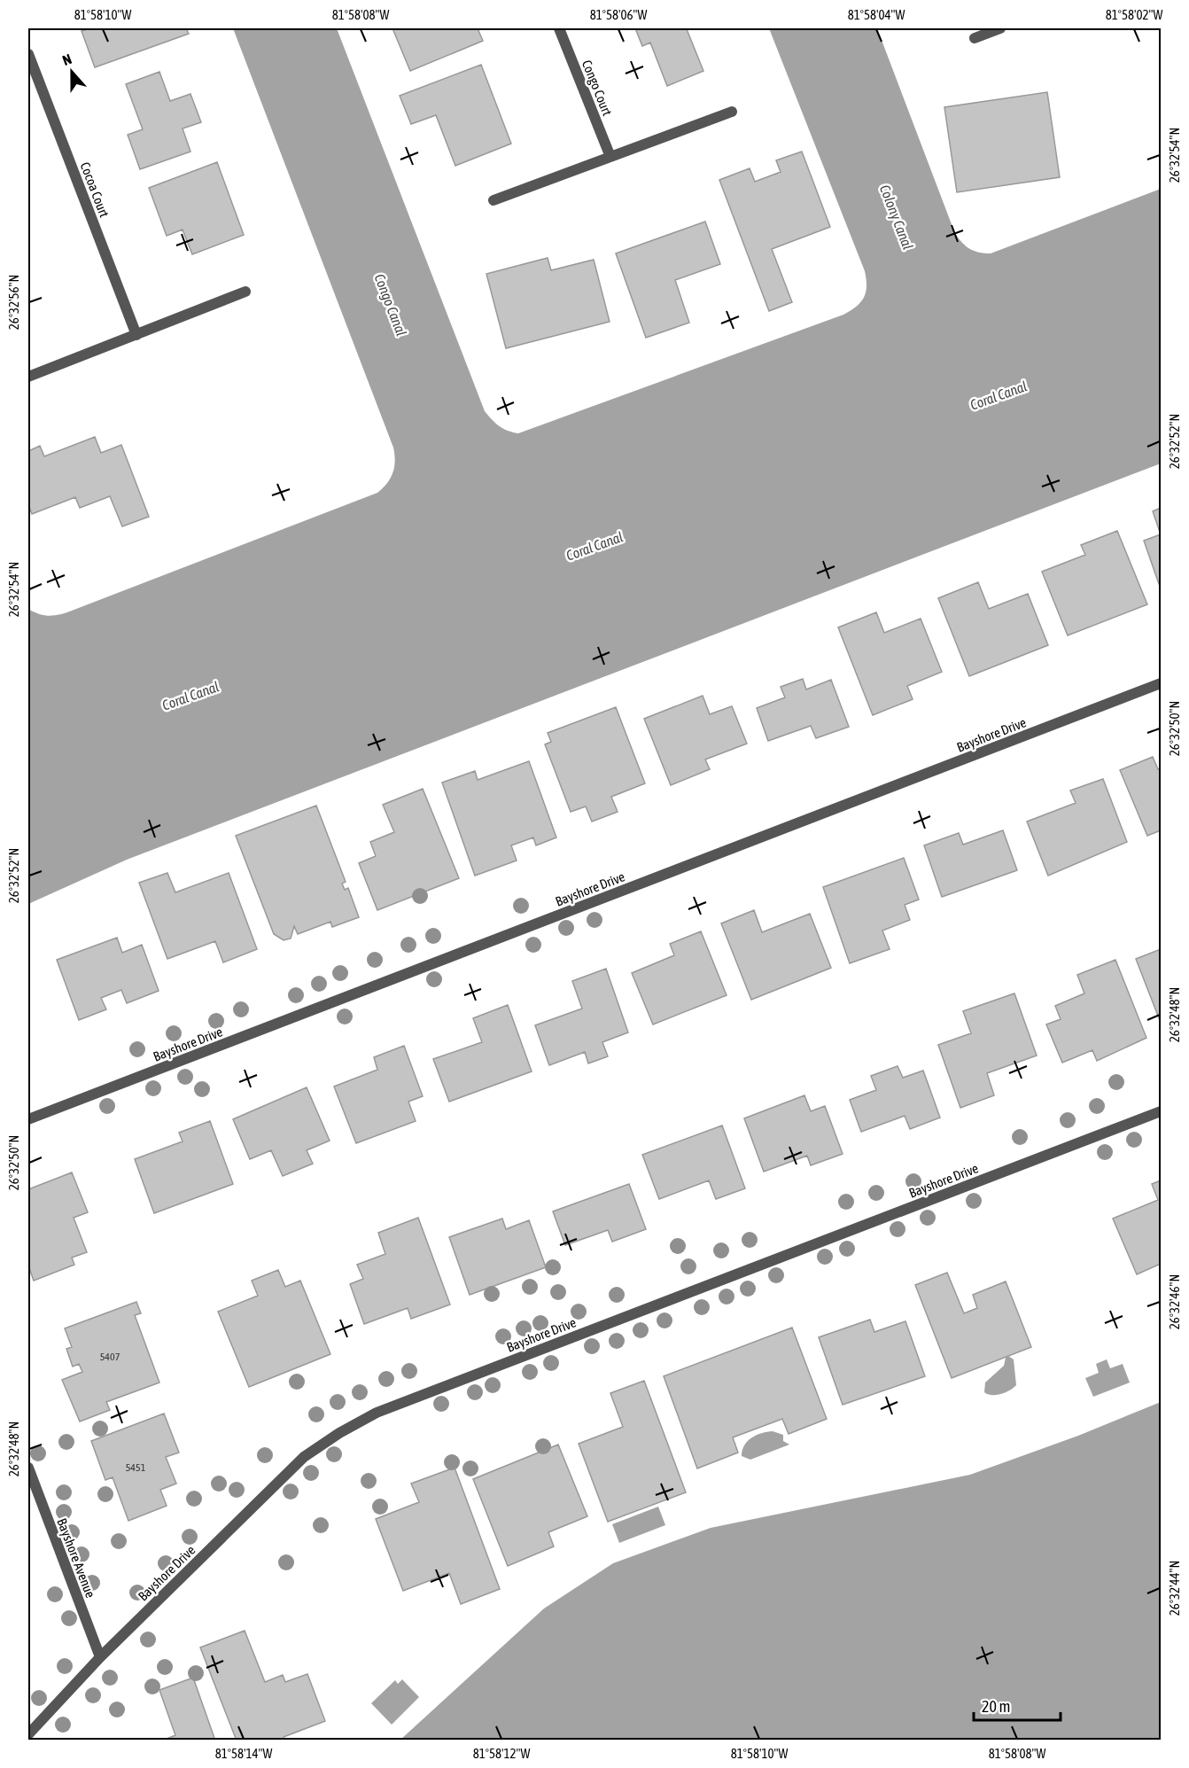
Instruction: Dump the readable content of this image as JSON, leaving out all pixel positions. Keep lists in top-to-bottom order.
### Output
{
  "streets": {
    "street": [
      "Congo Court",
      "Cocoa Court",
      "Bayshore Drive",
      "Bayshore Avenue"
    ]
  },
  "crossings": [
    ["Bayshore Drive", "Bayshore Avenue"]
  ],
  "water": ["Colony Canal", "Congo Canal", "Coral Canal"],
  "house_numbers": ["5407", "5451"],
  "scale_bar": "20 m",
  "north": "top",
  "coordinates": [
    "81°58'10\"W",
    "81°58'08\"W",
    "81°58'06\"W",
    "81°58'04\"W",
    "81°58'02\"W",
    "26°32'54\"N",
    "26°32'56\"N",
    "26°32'52\"N",
    "26°32'50\"N",
    "26°32'48\"N",
    "26°32'46\"N",
    "26°32'44\"N",
    "81°58'14\"W",
    "81°58'12\"W"
  ]
}
